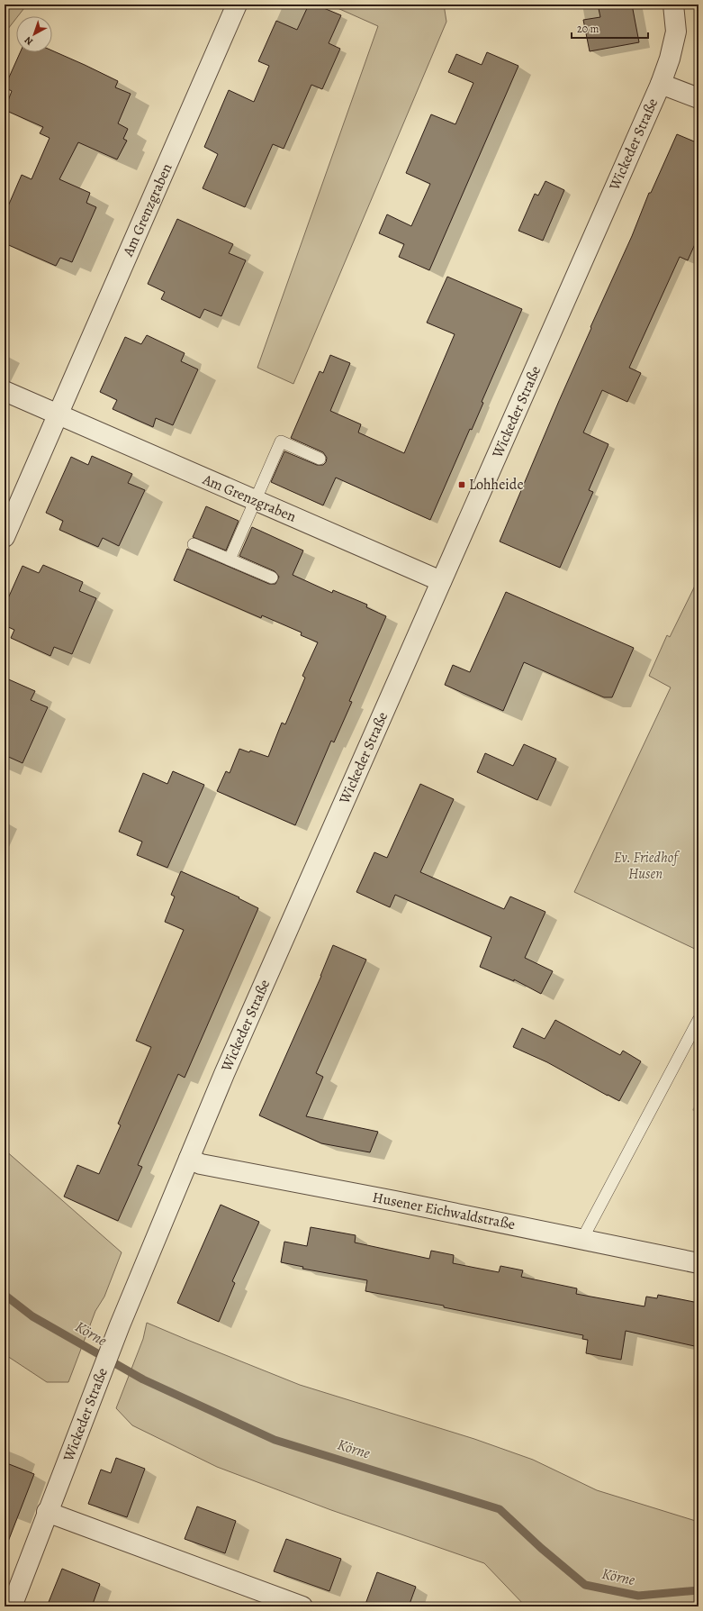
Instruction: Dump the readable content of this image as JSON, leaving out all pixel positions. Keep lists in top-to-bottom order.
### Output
{
  "streets": {
    "street": ["Wickeder Straße", "Am Grenzgraben", "Husener Eichwaldstraße"]
  },
  "crossings": [
    ["Wickeder Straße", "Am Grenzgraben"],
    ["Wickeder Straße", "Husener Eichwaldstraße"]
  ],
  "water": ["Körne"],
  "parks": ["Ev. Friedhof Husen"],
  "places": {
    "transit": ["Lohheide"]
  },
  "scale_bar": "20 m",
  "north": "bottom left"
}
